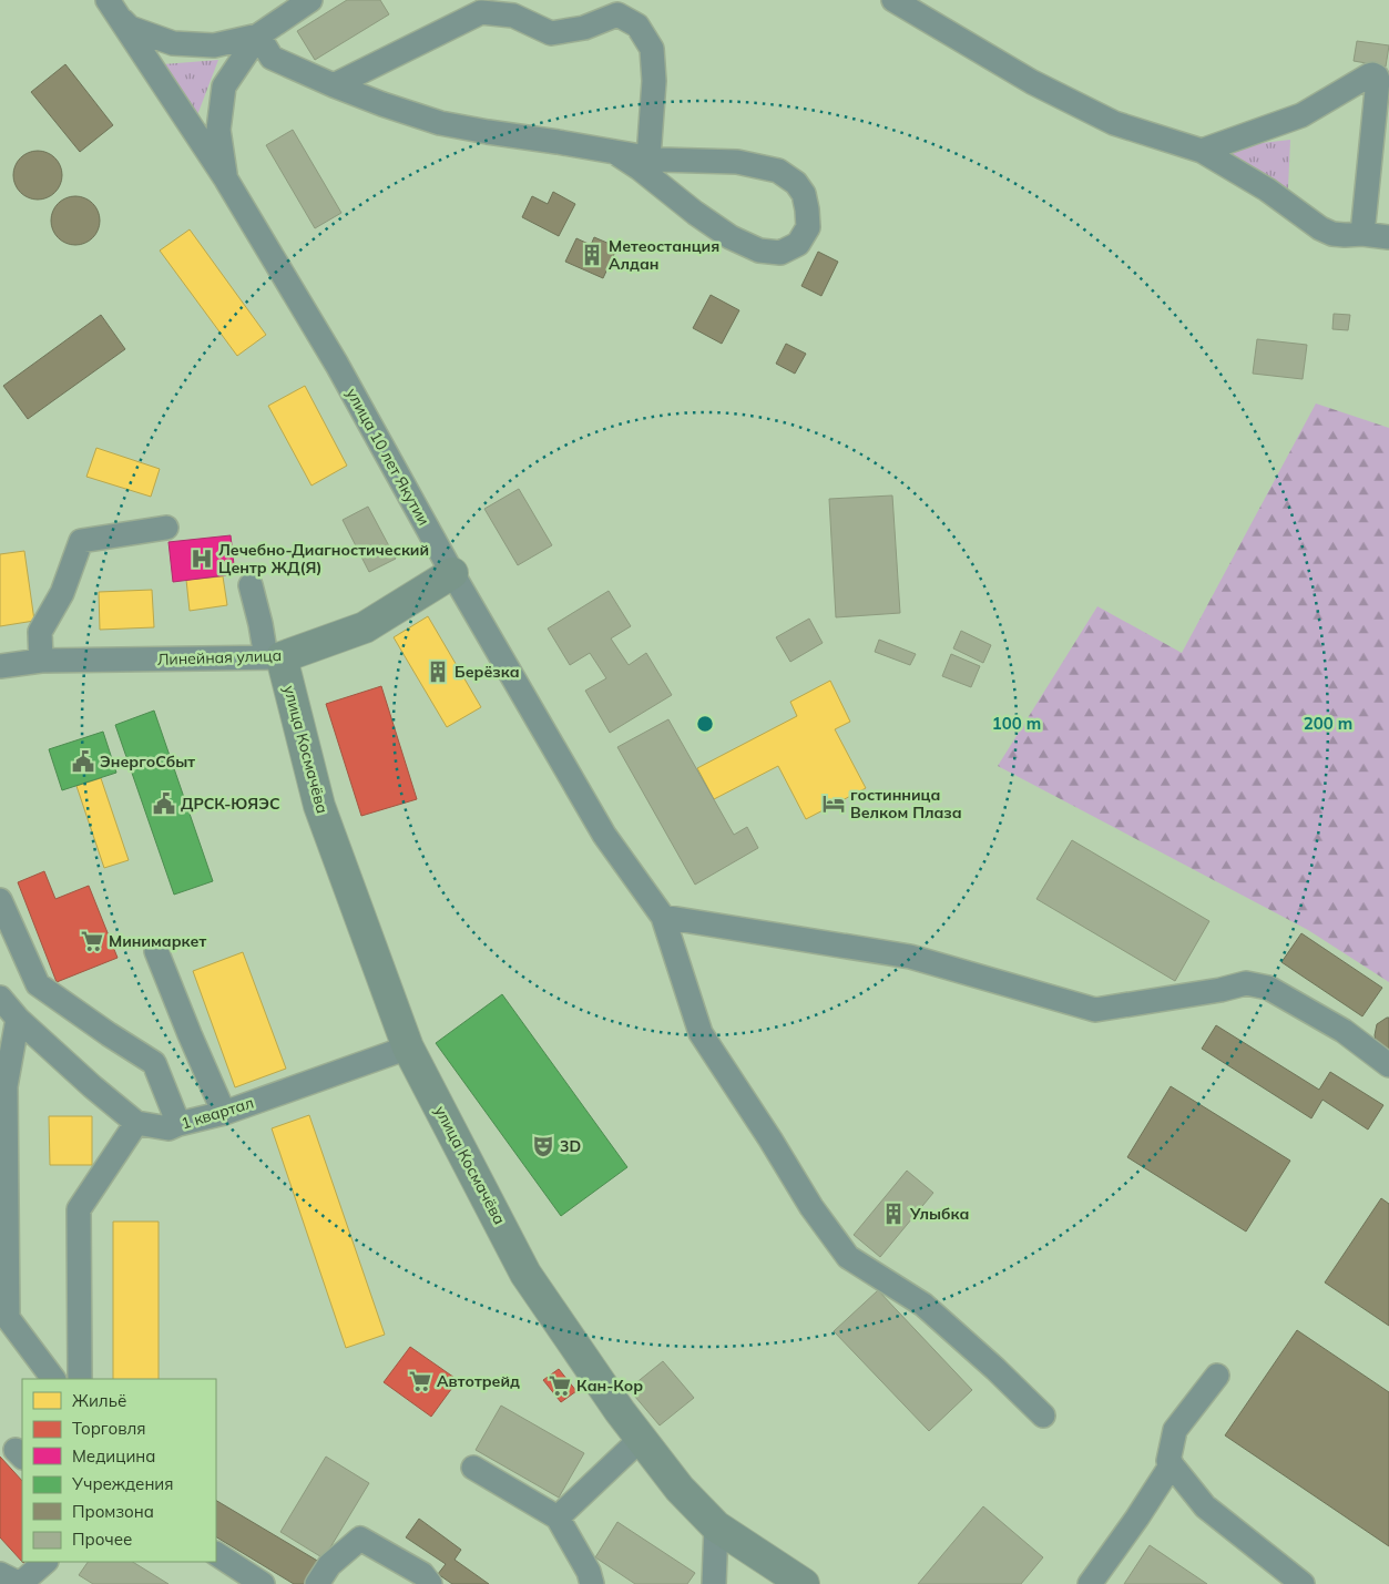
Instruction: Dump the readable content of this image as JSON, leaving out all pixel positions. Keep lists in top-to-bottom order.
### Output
{
  "streets": {
    "main road": ["Линейная улица", "улица Космачёва"],
    "street": ["улица 10 лет Якутии", "1 квартал"]
  },
  "crossings": [
    ["улица 10 лет Якутии", "Линейная улица"],
    ["Линейная улица", "улица Космачёва"],
    ["улица Космачёва", "1 квартал"]
  ],
  "places": {
    "building": ["Метеостанция Алдан", "Берёзка", "Улыбка"],
    "hospital": ["Лечебно-Диагностический Центр ЖД(Я)"],
    "public building": ["ЭнергоСбыт", "ДРСК-ЮЯЭС"],
    "hotel": ["гостинница Велком Плаза"],
    "supermarket": ["Минимаркет", "Автотрейд", "Кан-Кор"],
    "theatre": ["3D"]
  },
  "legend": [
    "Жильё",
    "Торговля",
    "Медицина",
    "Учреждения",
    "Промзона",
    "Прочее"
  ],
  "rings": ["100 m", "200 m"]
}
